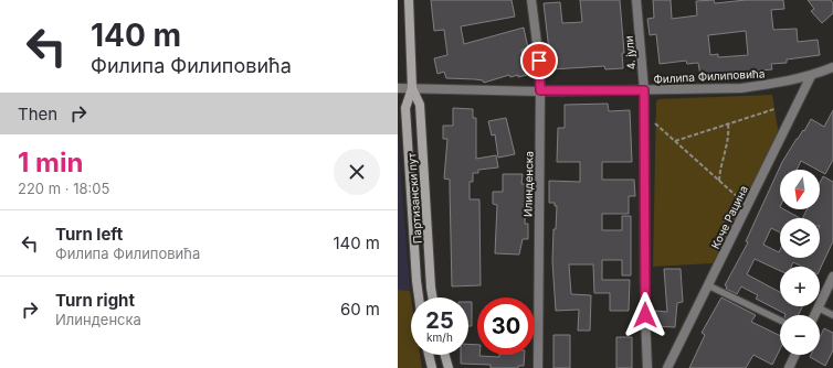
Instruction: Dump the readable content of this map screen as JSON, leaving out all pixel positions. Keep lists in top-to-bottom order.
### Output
{
  "streets": {
    "main road": ["Партизански пут"],
    "street": [
      "4. јули",
      "Филипа Филиповића",
      "Илинденска",
      "Коче Рацина"
    ]
  },
  "crossings": [
    ["4. јули", "Филипа Филиповића"],
    ["Филипа Филиповића", "Илинденска"],
    ["Филипа Филиповића", "Партизански пут"],
    ["Филипа Филиповића", "Коче Рацина"]
  ],
  "north": "bottom",
  "page": {
    "turn": ["140 m", "Филипа Филиповића"],
    "then": "Then",
    "heading": ["1 min", "220 m · 18:05"],
    "map_buttons": ["+", "−"],
    "list": [
      {
        "name": "Turn left",
        "note": "Филипа Филиповића",
        "value": "140 m"
      },
      {
        "name": "Turn right",
        "note": "Илинденска",
        "value": "60 m"
      }
    ],
    "speed": "25 km/h",
    "limit": "30"
  }
}
